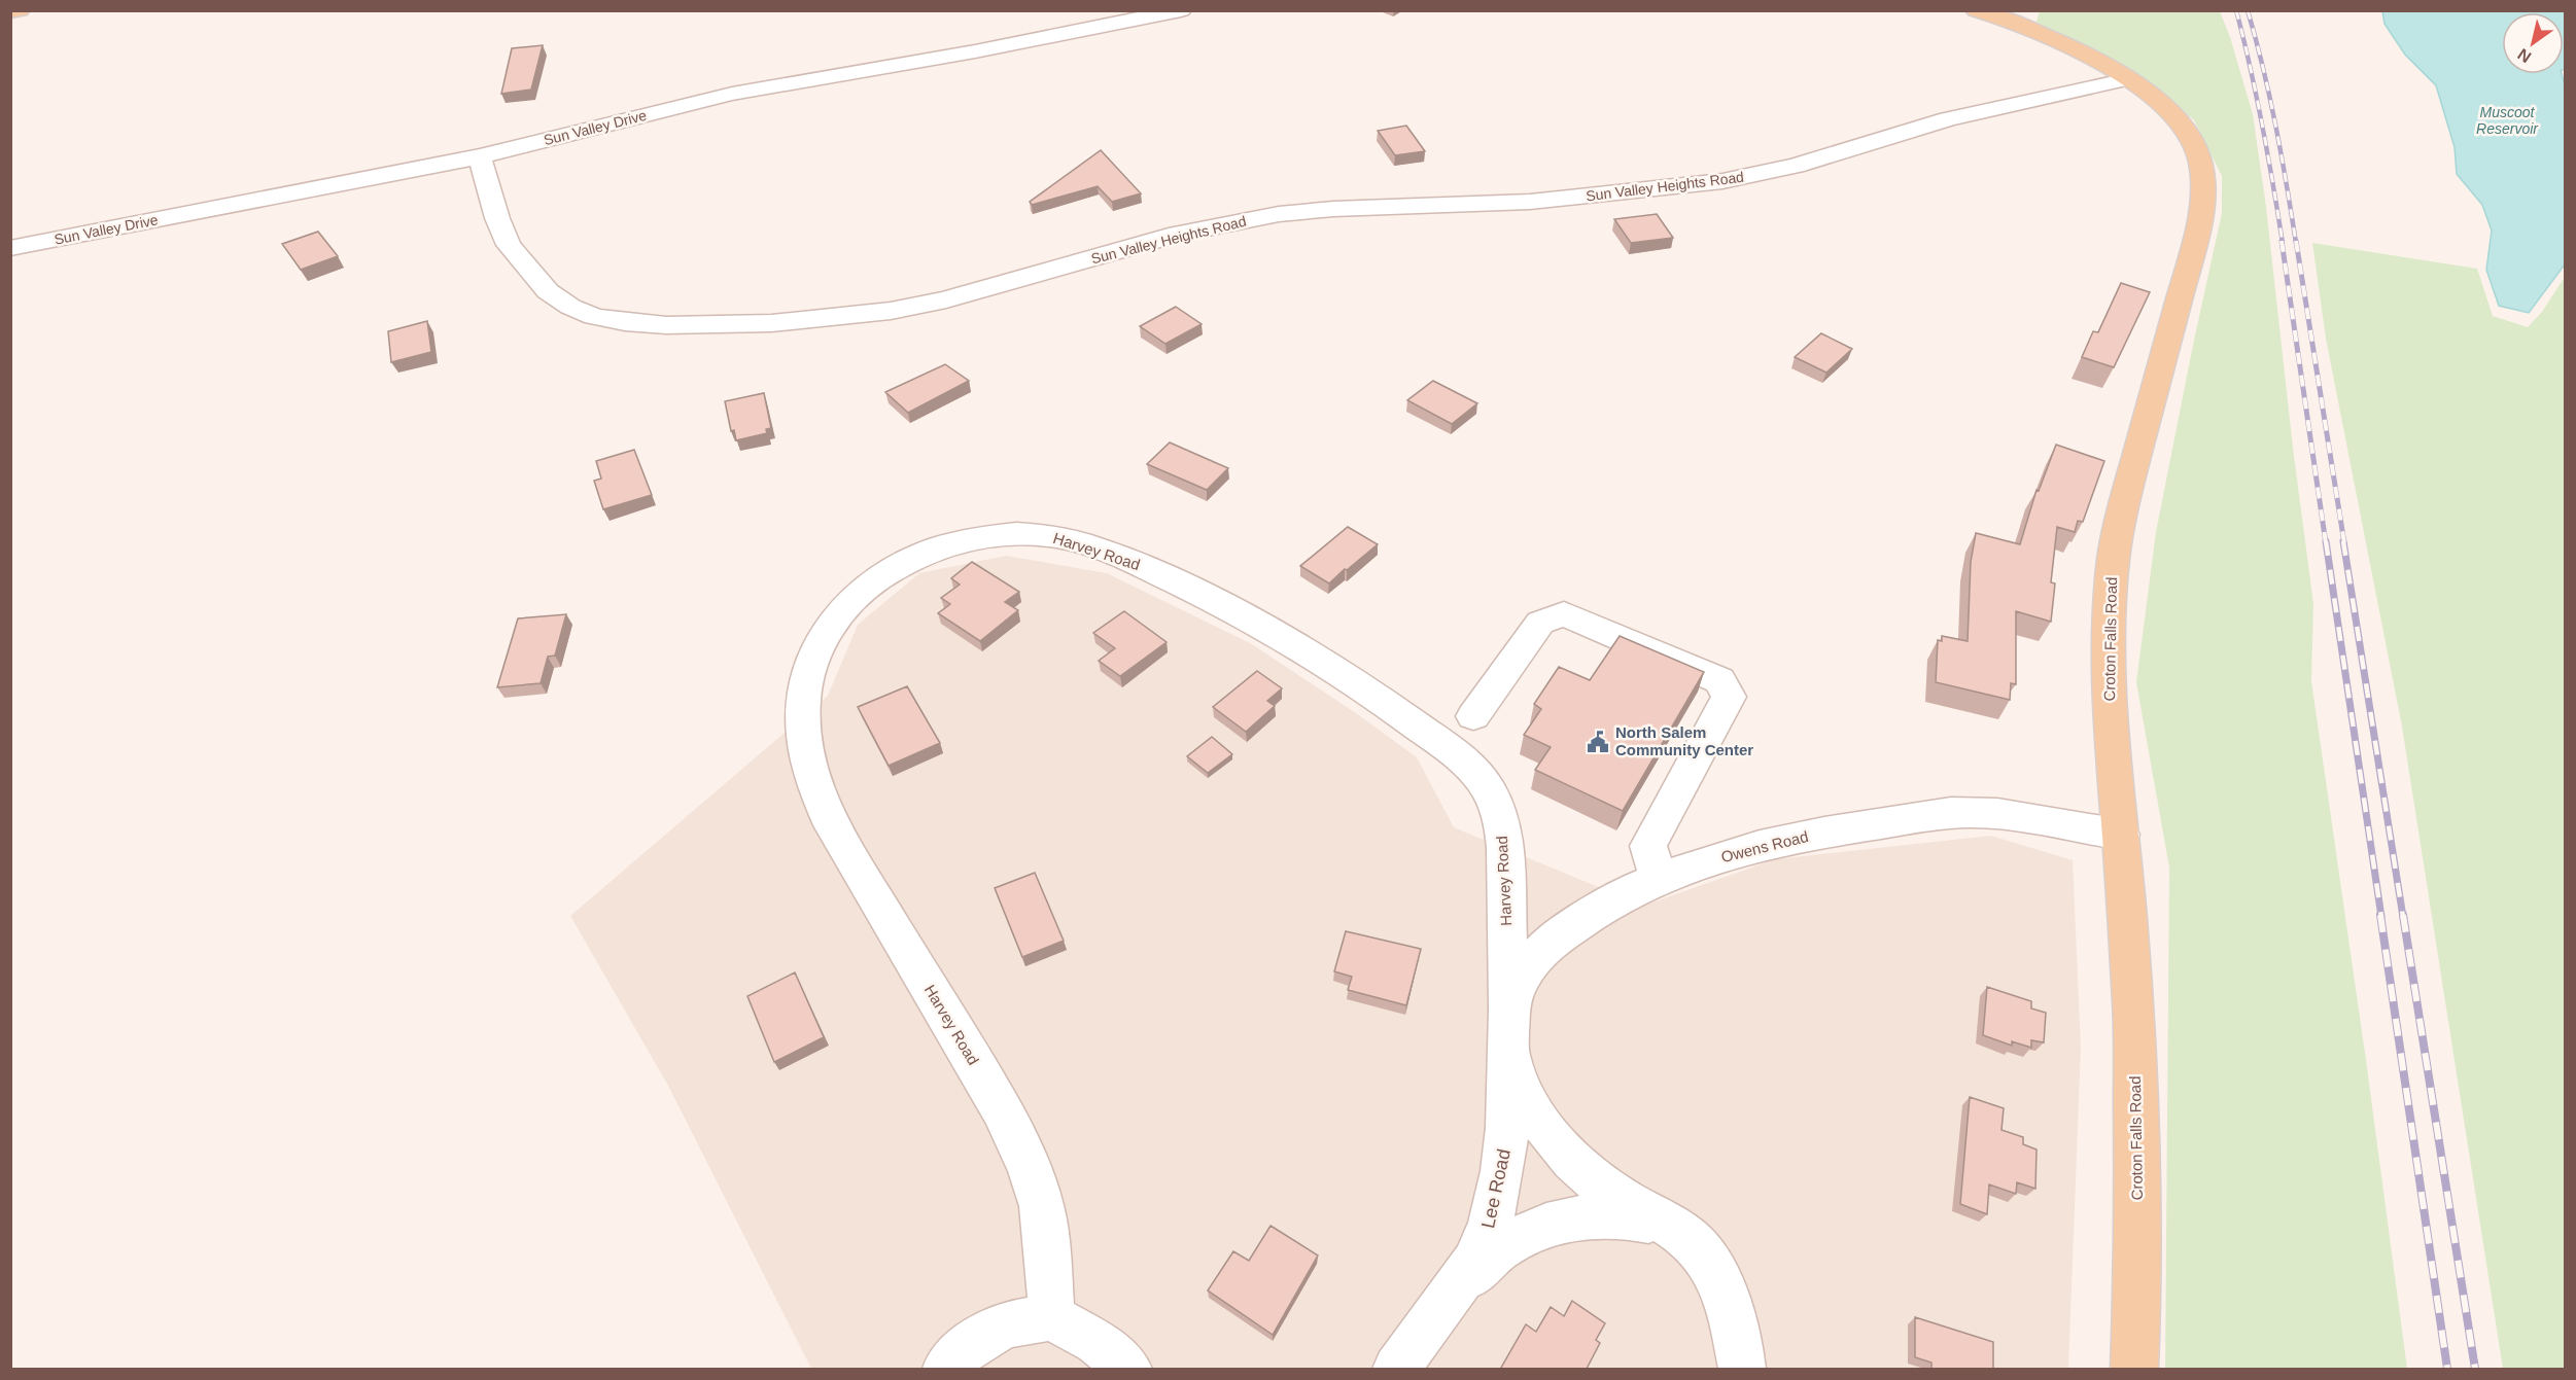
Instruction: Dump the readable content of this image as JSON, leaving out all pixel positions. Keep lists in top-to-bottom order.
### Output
{
  "streets": {
    "main road": ["Croton Falls Road"],
    "street": [
      "Sun Valley Drive",
      "Sun Valley Heights Road",
      "Harvey Road",
      "Owens Road",
      "Lee Road"
    ]
  },
  "crossings": [
    ["Sun Valley Drive", "Sun Valley Heights Road"],
    ["Sun Valley Heights Road", "Croton Falls Road"],
    ["Harvey Road", "Owens Road"],
    ["Croton Falls Road", "Owens Road"],
    ["Owens Road", "Lee Road"]
  ],
  "water": ["Muscoot Reservoir"],
  "places": {
    "public building": ["North Salem Community Center"]
  },
  "north": "bottom left"
}
